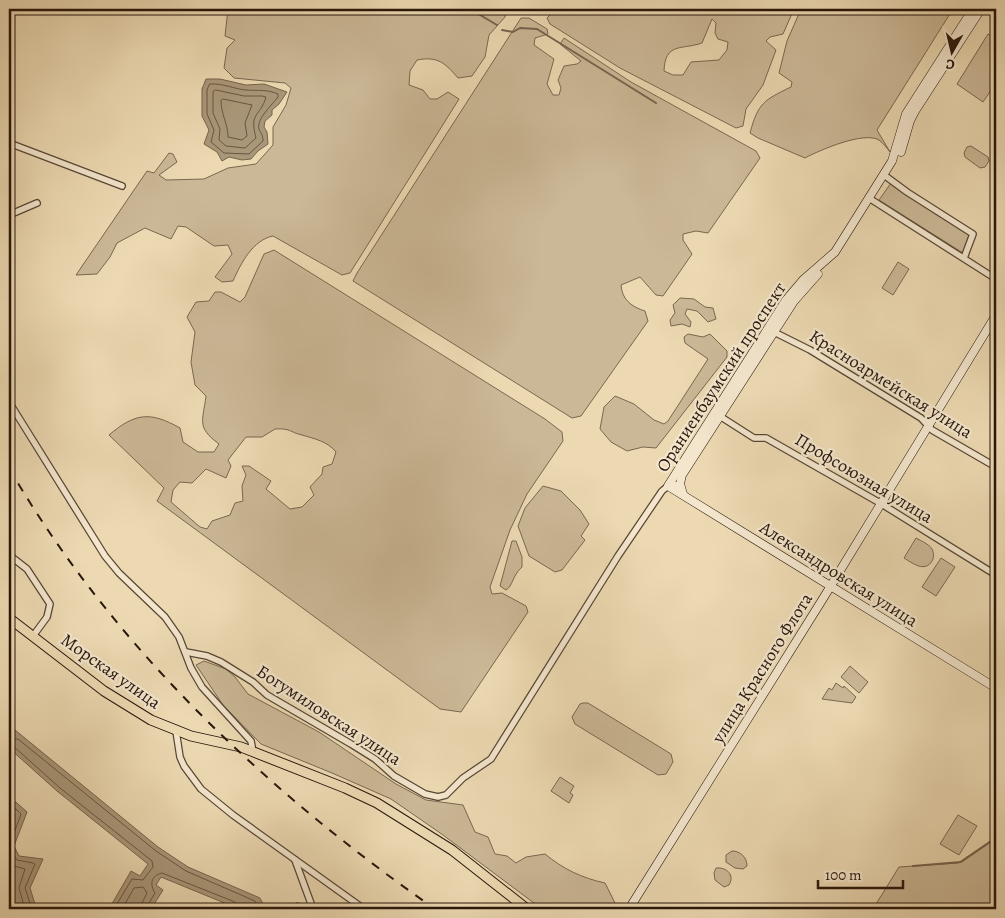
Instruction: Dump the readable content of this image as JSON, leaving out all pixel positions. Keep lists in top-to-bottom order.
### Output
{
  "streets": {
    "main road": [
      "Ораниенбаумский проспект",
      "Александровская улица",
      "улица Красного Флота",
      "Морская улица"
    ],
    "street": ["Красноармейская улица", "Профсоюзная улица", "Богумиловская улица"]
  },
  "crossings": [
    ["Ораниенбаумский проспект", "Красноармейская улица"],
    ["Ораниенбаумский проспект", "Профсоюзная улица"],
    ["Ораниенбаумский проспект", "Александровская улица"],
    ["Ораниенбаумский проспект", "Богумиловская улица"],
    ["Красноармейская улица", "улица Красного Флота"],
    ["Профсоюзная улица", "улица Красного Флота"],
    ["Александровская улица", "улица Красного Флота"]
  ],
  "scale_bar": "100 m",
  "north": "bottom"
}
